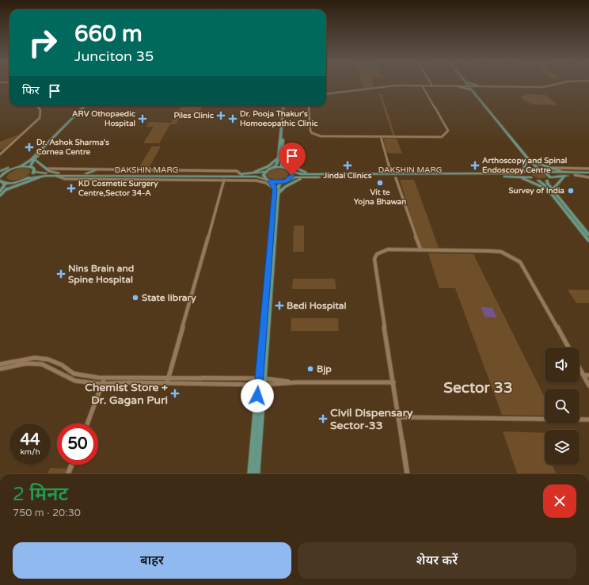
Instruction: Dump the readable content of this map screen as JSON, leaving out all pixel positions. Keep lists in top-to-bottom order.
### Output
{
  "streets": {
    "main road": ["DAKSHIN MARG"]
  },
  "districts": ["Sector 33"],
  "places": {
    "health": [
      "Piles Clinic",
      "ARV Othopaedic Hospital",
      "Dr. Pooja Thakur's Homoeopathic Clinic",
      "Dr. Ashok Sharma's Cornea Centre",
      "Jindal Clinics",
      "Arthoscopy and Spinal Endoscopy Centre",
      "KD Cosmetic Surgery Centre,Sector 34-A",
      "Nins Brain and Spine Hospital",
      "Bedi Hospital",
      "Chemist Store + Dr. Gagan Puri",
      "Civil Dispensary Sector-33"
    ],
    "other": [
      "Vit te Yojna Bhawan",
      "Survey of India",
      "State library",
      "Bjp"
    ]
  },
  "page": {
    "turn": ["660 m", "Junciton 35"],
    "then": "फिर",
    "speed": "44 km/h",
    "limit": "50",
    "heading": ["2 मिनट", "750 m · 20:30"],
    "buttons": ["बाहर", "शेयर करें"]
  }
}
